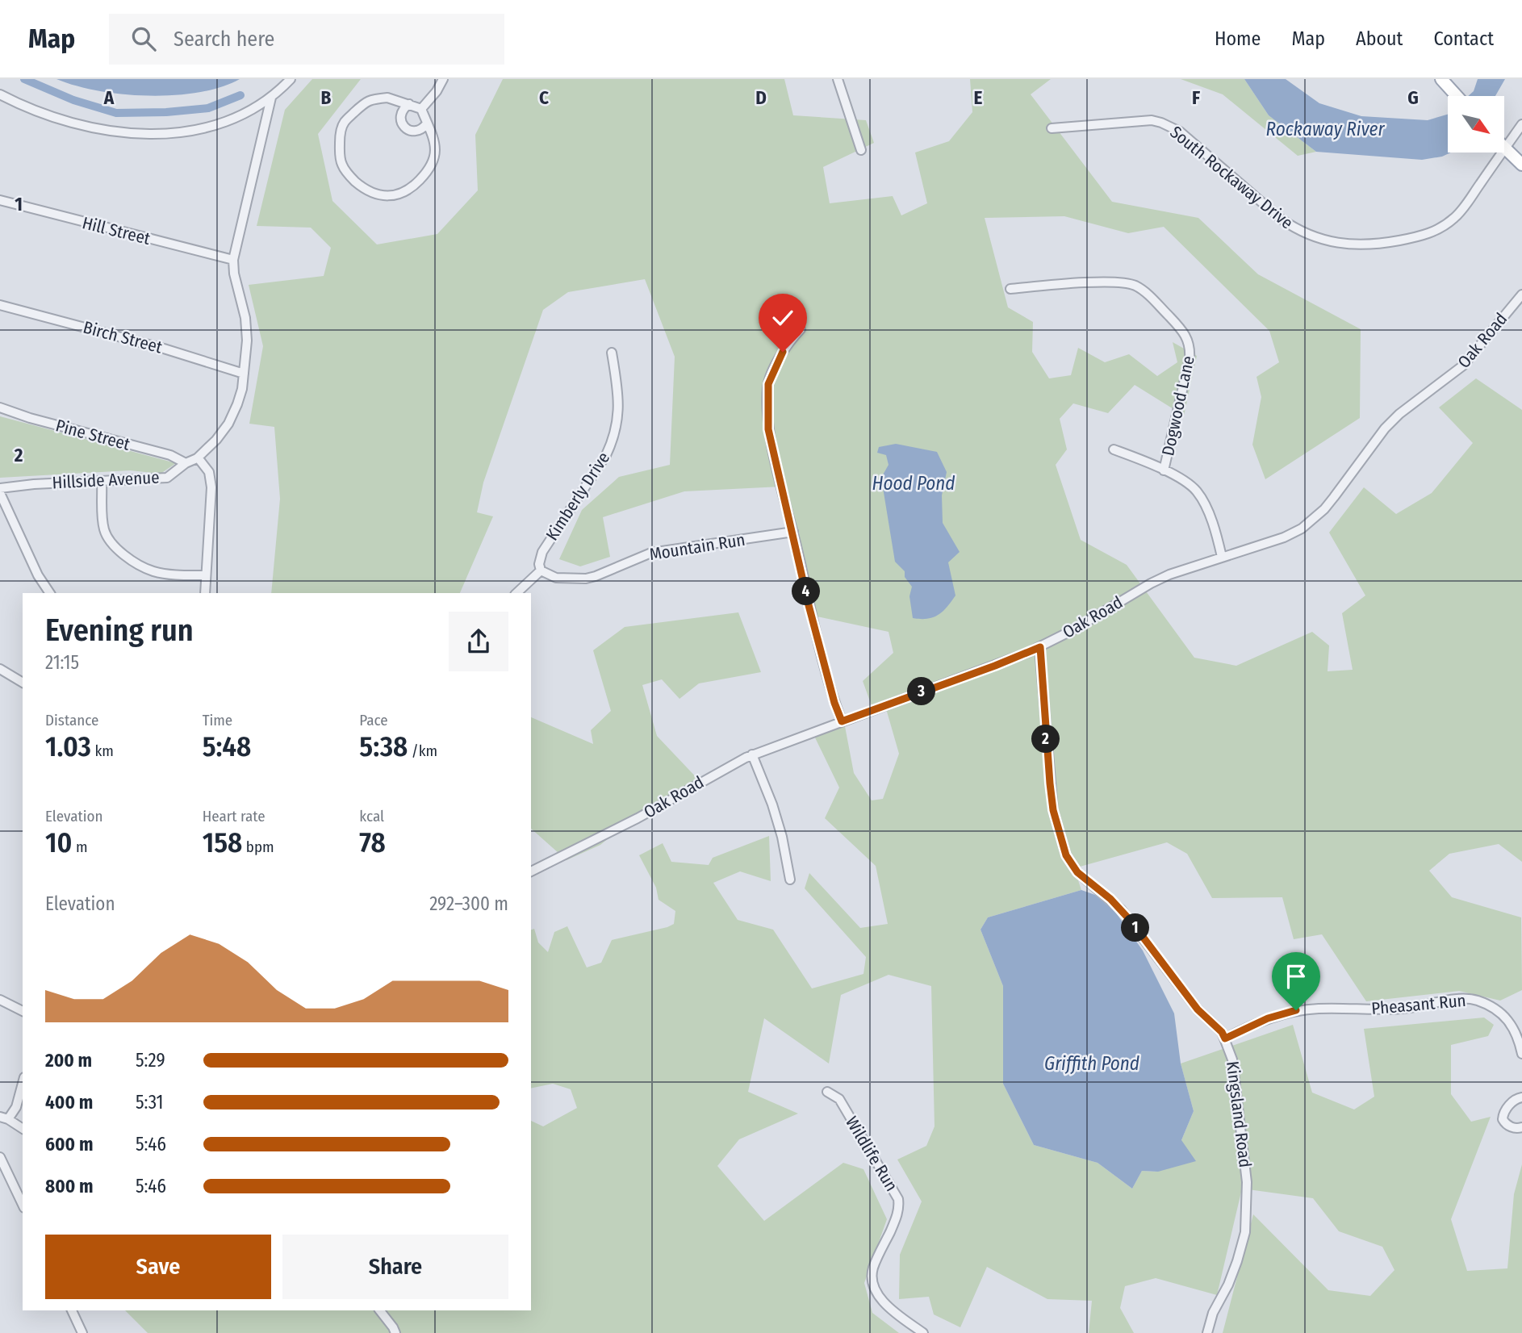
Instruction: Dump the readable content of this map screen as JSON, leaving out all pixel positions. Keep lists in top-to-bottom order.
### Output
{
  "streets": {
    "street": [
      "South Rockaway Drive",
      "Hill Street",
      "Birch Street",
      "Oak Road",
      "Dogwood Lane",
      "Pine Street",
      "Hillside Avenue",
      "Kimberly Drive",
      "Mountain Run",
      "Pheasant Run",
      "Kingsland Road",
      "Wildlife Run"
    ]
  },
  "crossings": [
    ["Hill Street", "Hillside Avenue"],
    ["Birch Street", "Hillside Avenue"],
    ["Oak Road", "Kingsland Road"],
    ["Pine Street", "Hillside Avenue"],
    ["Kimberly Drive", "Mountain Run"],
    ["Pheasant Run", "Kingsland Road"]
  ],
  "water": ["Rockaway River", "Hood Pond", "Griffith Pond"],
  "north": "bottom right",
  "page": {
    "header": "Map",
    "search": "Search here",
    "nav": [
      "Home",
      "Map",
      "About",
      "Contact"
    ],
    "pins": [
      "4",
      "3",
      "2",
      "1"
    ],
    "heading": ["Evening run", "21:15"],
    "stats": [
      ["Distance", "1.03 km"],
      ["Time", "5:48"],
      ["Pace", "5:38 /km"],
      ["Elevation", "10 m"],
      ["Heart rate", "158 bpm"],
      ["kcal", "78"]
    ],
    "chart": ["Elevation", "292–300 m"],
    "list": [
      {
        "name": "200 m",
        "note": "5:29"
      },
      {
        "name": "400 m",
        "note": "5:31"
      },
      {
        "name": "600 m",
        "note": "5:46"
      },
      {
        "name": "800 m",
        "note": "5:46"
      }
    ],
    "buttons": ["Save", "Share"]
  },
  "grid": {
    "columns": [
      "A",
      "B",
      "C",
      "D",
      "E",
      "F",
      "G"
    ],
    "rows": ["1", "2"]
  }
}
